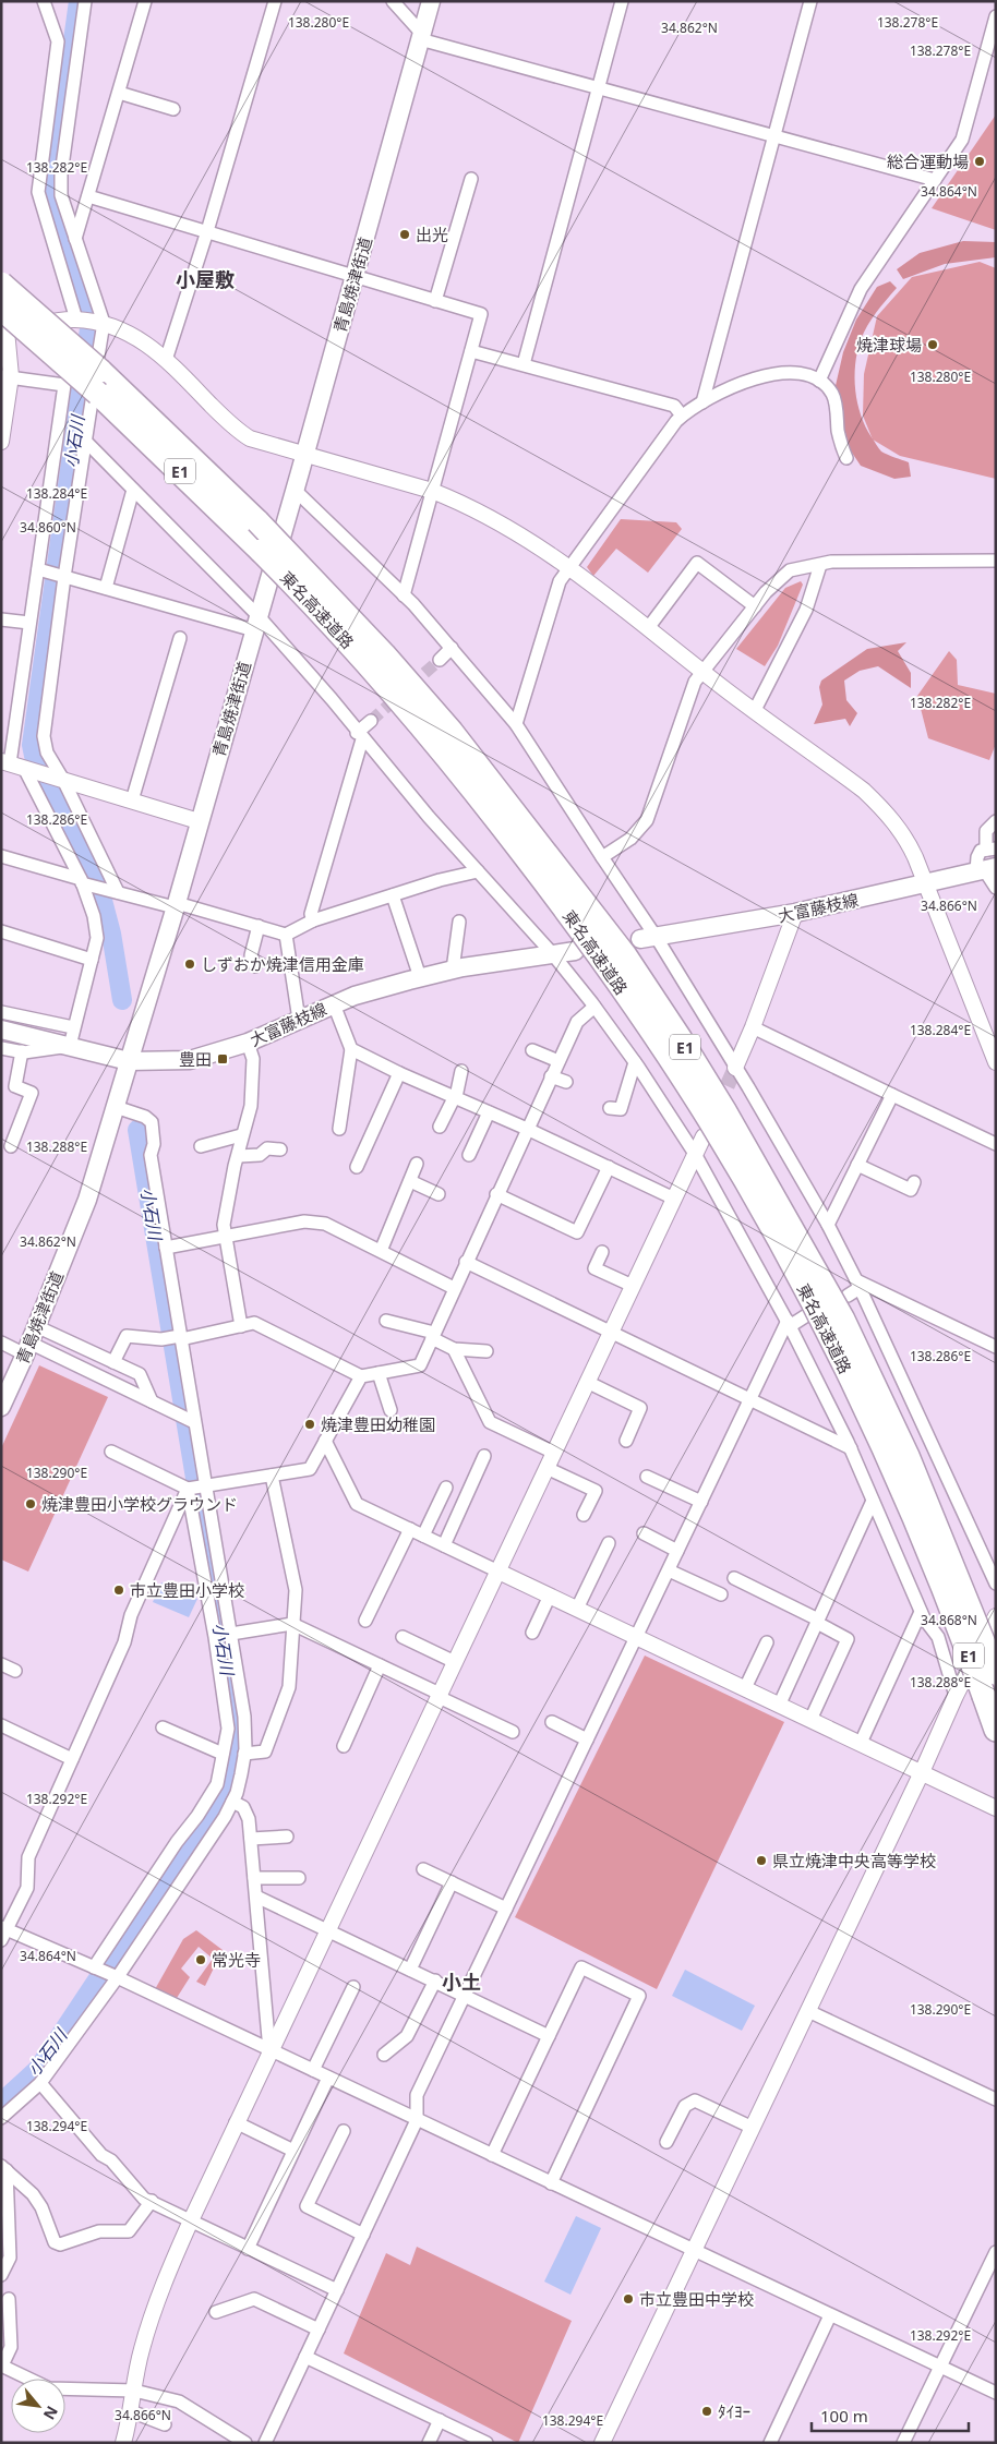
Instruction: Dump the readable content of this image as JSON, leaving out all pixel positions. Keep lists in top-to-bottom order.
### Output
{
  "streets": {
    "highway": ["E1", "東名高速道路"],
    "main road": ["青島焼津街道", "大富藤枝線"]
  },
  "crossings": [
    ["青島焼津街道", "大富藤枝線"]
  ],
  "districts": ["小屋敷", "小土"],
  "water": ["小石川"],
  "places": {
    "other": [
      "総合運動場",
      "出光",
      "焼津球場",
      "しずおか焼津信用金庫",
      "焼津豊田幼稚園",
      "焼津豊田小学校グラウンド",
      "市立豊田小学校",
      "県立焼津中央高等学校",
      "常光寺",
      "市立豊田中学校",
      "ﾀｲﾖｰ"
    ],
    "transit": ["豊田"]
  },
  "scale_bar": "100 m",
  "north": "bottom right",
  "coordinates": [
    "138.280°E",
    "138.278°E",
    "34.862°N",
    "138.282°E",
    "34.864°N",
    "138.284°E",
    "34.860°N",
    "138.286°E",
    "34.866°N",
    "138.288°E",
    "138.290°E",
    "34.868°N",
    "138.292°E",
    "138.294°E"
  ]
}
